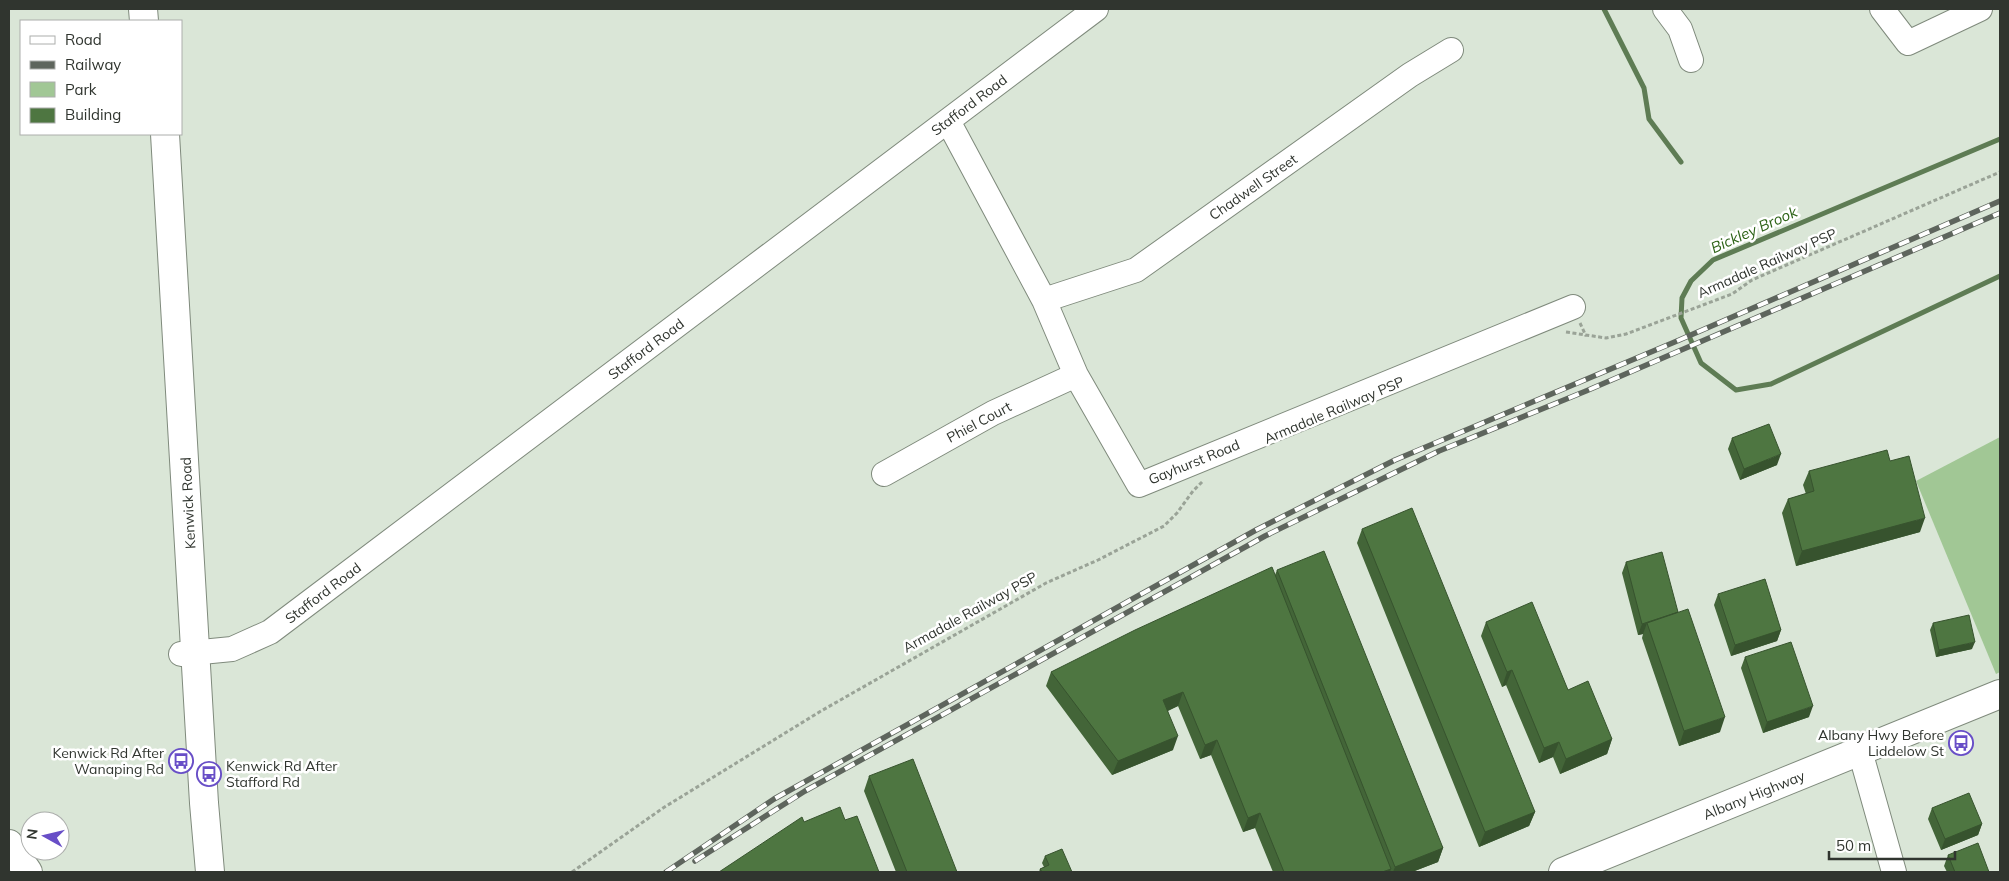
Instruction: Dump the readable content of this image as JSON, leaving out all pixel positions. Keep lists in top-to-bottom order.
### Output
{
  "streets": {
    "main road": ["Kenwick Road", "Albany Highway"],
    "street": [
      "Stafford Road",
      "Chadwell Street",
      "Phiel Court",
      "Gayhurst Road"
    ],
    "path": ["Armadale Railway PSP"]
  },
  "crossings": [
    ["Stafford Road", "Gayhurst Road"],
    ["Stafford Road", "Kenwick Road"],
    ["Chadwell Street", "Gayhurst Road"],
    ["Phiel Court", "Gayhurst Road"]
  ],
  "water": ["Bickley Brook"],
  "places": {
    "bus stop": ["Albany Hwy Before Liddelow St", "Kenwick Rd After Wanaping Rd", "Kenwick Rd After Stafford Rd"]
  },
  "legend": [
    "Road",
    "Railway",
    "Park",
    "Building"
  ],
  "scale_bar": "50 m",
  "north": "left"
}
